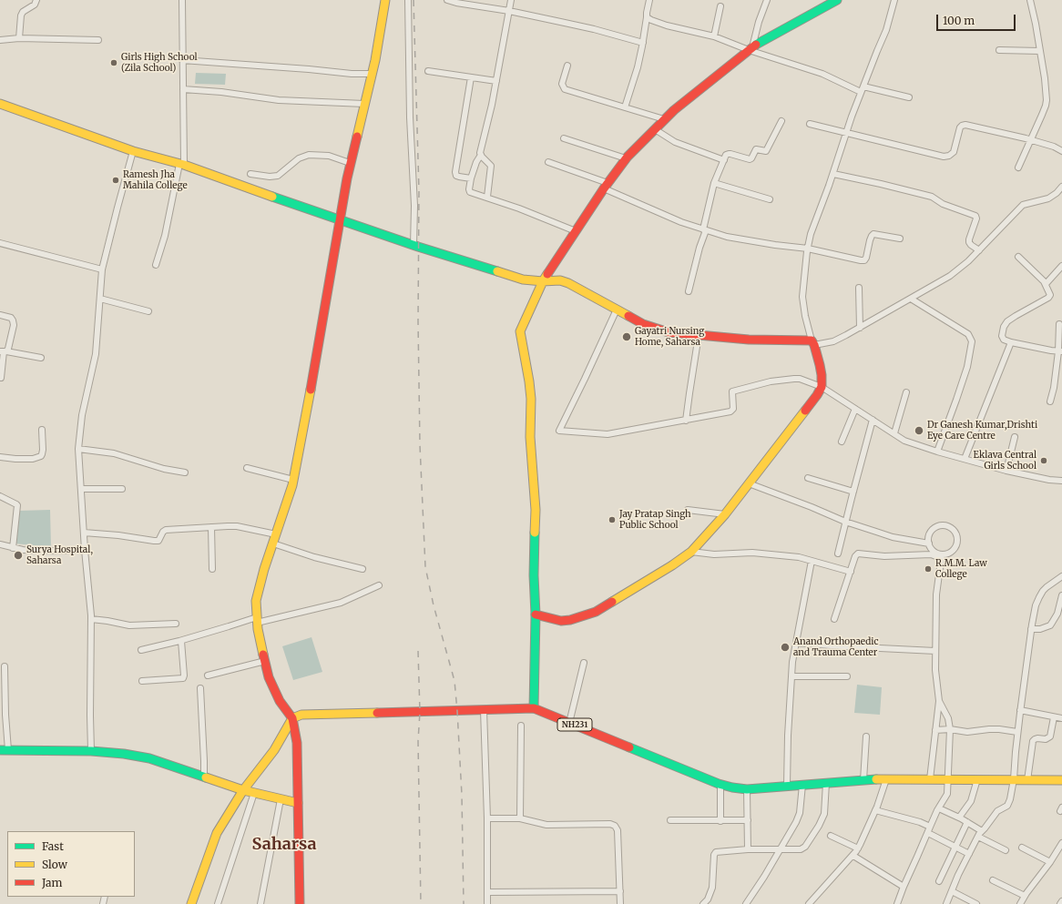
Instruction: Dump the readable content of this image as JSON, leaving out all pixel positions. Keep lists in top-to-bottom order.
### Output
{
  "streets": {
    "main road": ["NH231"]
  },
  "districts": ["Saharsa"],
  "places": [
    "Girls High School (Zila School)",
    "Ramesh Jha Mahila College",
    "Gayatri Nursing Home, Saharsa",
    "Dr Ganesh Kumar,Drishti Eye Care Centre",
    "Eklava Central Girls School",
    "Jay Pratap Singh Public School",
    "Surya Hospital, Saharsa",
    "R.M.M. Law College",
    "Anand Orthopaedic and Trauma Center"
  ],
  "legend": ["Fast", "Slow", "Jam"],
  "scale_bar": "100 m"
}
